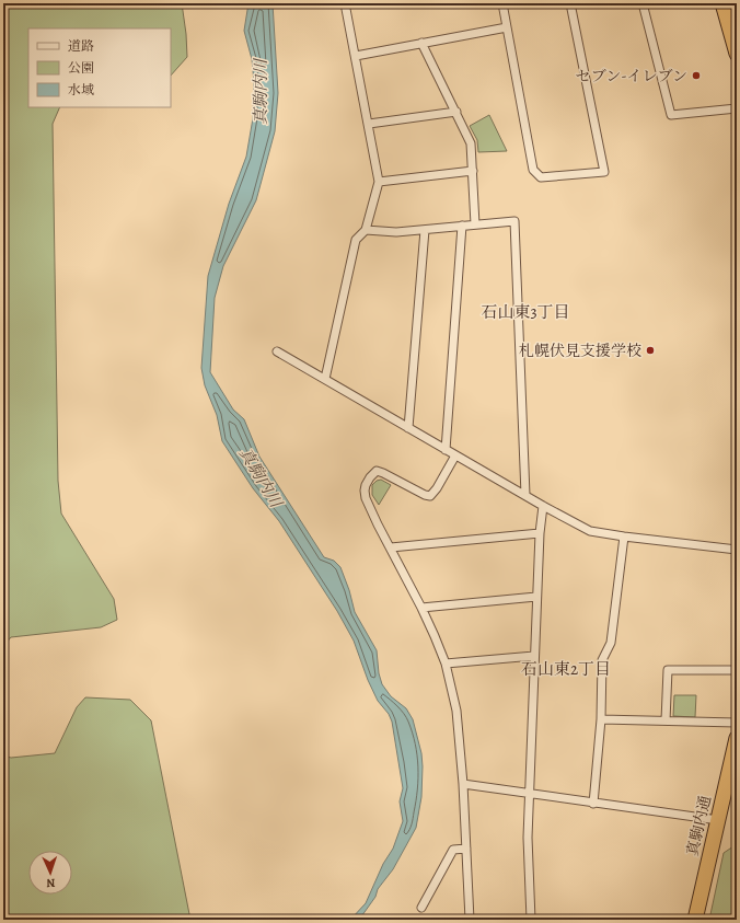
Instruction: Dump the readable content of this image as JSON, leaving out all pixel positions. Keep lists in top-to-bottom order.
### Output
{
  "streets": {
    "highway": ["真駒内通"]
  },
  "districts": ["石山東3丁目", "石山東2丁目"],
  "water": ["真駒内川"],
  "places": ["セブン-イレブン", "札幌伏見支援学校"],
  "legend": ["道路", "公園", "水域"],
  "north": "bottom"
}
